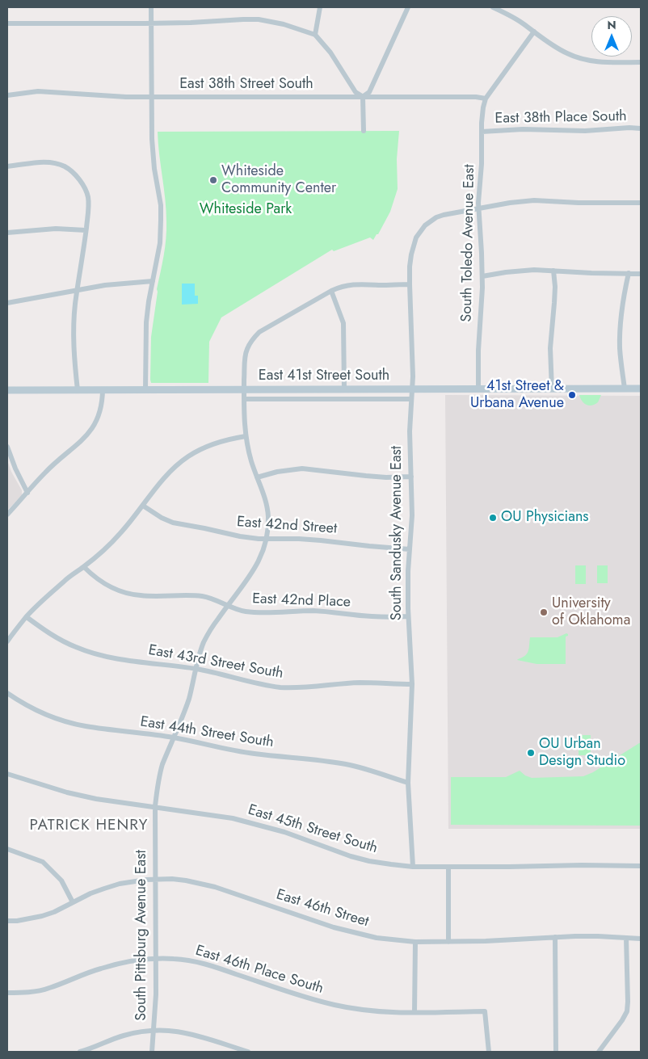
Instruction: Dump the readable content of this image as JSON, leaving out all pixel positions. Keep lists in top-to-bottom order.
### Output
{
  "streets": {
    "main road": ["East 41st Street South"],
    "street": [
      "East 38th Street South",
      "East 38th Place South",
      "South Toledo Avenue East",
      "East 42nd Street",
      "South Sandusky Avenue East",
      "East 42nd Place",
      "East 43rd Street South",
      "East 44th Street South",
      "East 45th Street South",
      "East 46th Street",
      "South Pittsburg Avenue East",
      "East 46th Place South"
    ]
  },
  "crossings": [
    ["East 38th Street South", "South Toledo Avenue East"],
    ["East 38th Place South", "South Toledo Avenue East"],
    ["South Toledo Avenue East", "East 41st Street South"],
    ["South Toledo Avenue East", "South Sandusky Avenue East"],
    ["East 41st Street South", "South Sandusky Avenue East"],
    ["East 41st Street South", "South Pittsburg Avenue East"],
    ["East 42nd Street", "South Sandusky Avenue East"],
    ["East 42nd Street", "South Pittsburg Avenue East"],
    ["South Sandusky Avenue East", "East 42nd Place"],
    ["South Sandusky Avenue East", "East 43rd Street South"],
    ["South Sandusky Avenue East", "East 44th Street South"],
    ["South Sandusky Avenue East", "East 45th Street South"],
    ["South Sandusky Avenue East", "South Pittsburg Avenue East"],
    ["East 42nd Place", "South Pittsburg Avenue East"],
    ["East 43rd Street South", "South Pittsburg Avenue East"],
    ["East 44th Street South", "South Pittsburg Avenue East"],
    ["East 45th Street South", "South Pittsburg Avenue East"],
    ["East 46th Street", "South Pittsburg Avenue East"],
    ["South Pittsburg Avenue East", "East 46th Place South"]
  ],
  "districts": ["PATRICK HENRY"],
  "parks": ["Whiteside Park"],
  "places": [
    "Whiteside Community Center",
    "41st Street & Urbana Avenue",
    "OU Physicians",
    "University of Oklahoma",
    "OU Urban Design Studio"
  ],
  "north": "top"
}
